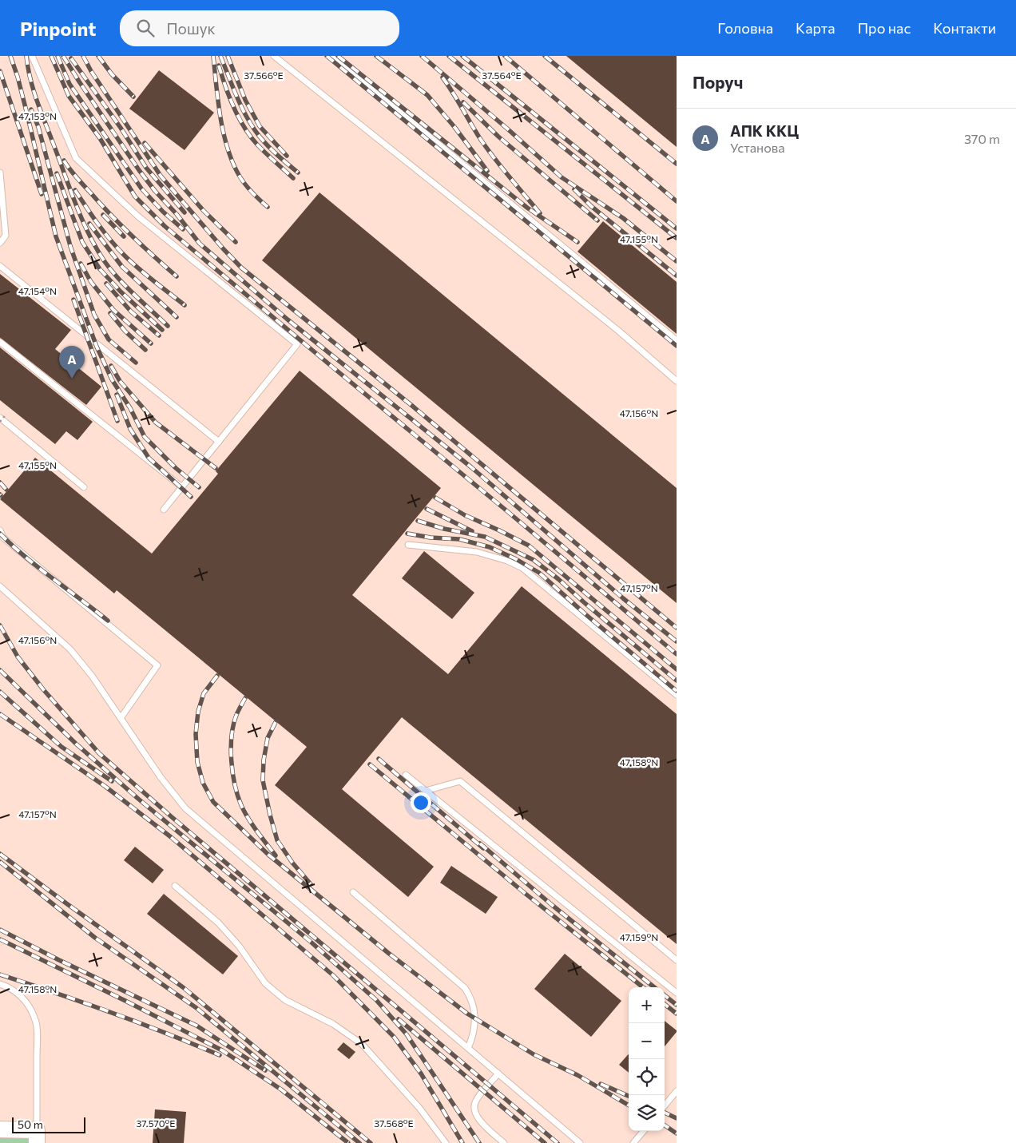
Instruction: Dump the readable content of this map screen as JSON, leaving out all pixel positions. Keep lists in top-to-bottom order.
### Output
{
  "scale_bar": "50 m",
  "page": {
    "header": "Pinpoint",
    "search": "Пошук",
    "nav": [
      "Головна",
      "Карта",
      "Про нас",
      "Контакти"
    ],
    "heading": "Поруч",
    "list": [
      {
        "mark": "A",
        "name": "АПК ККЦ",
        "note": "Установа",
        "value": "370 m"
      }
    ],
    "pins": "A",
    "map_buttons": ["+", "−"],
    "scale": "50 m"
  },
  "coordinates": [
    "37.566°E",
    "37.564°E",
    "47.153°N",
    "47.155°N",
    "47.154°N",
    "47.156°N",
    "47.157°N",
    "47.158°N",
    "47.159°N",
    "37.570°E",
    "37.568°E"
  ]
}
